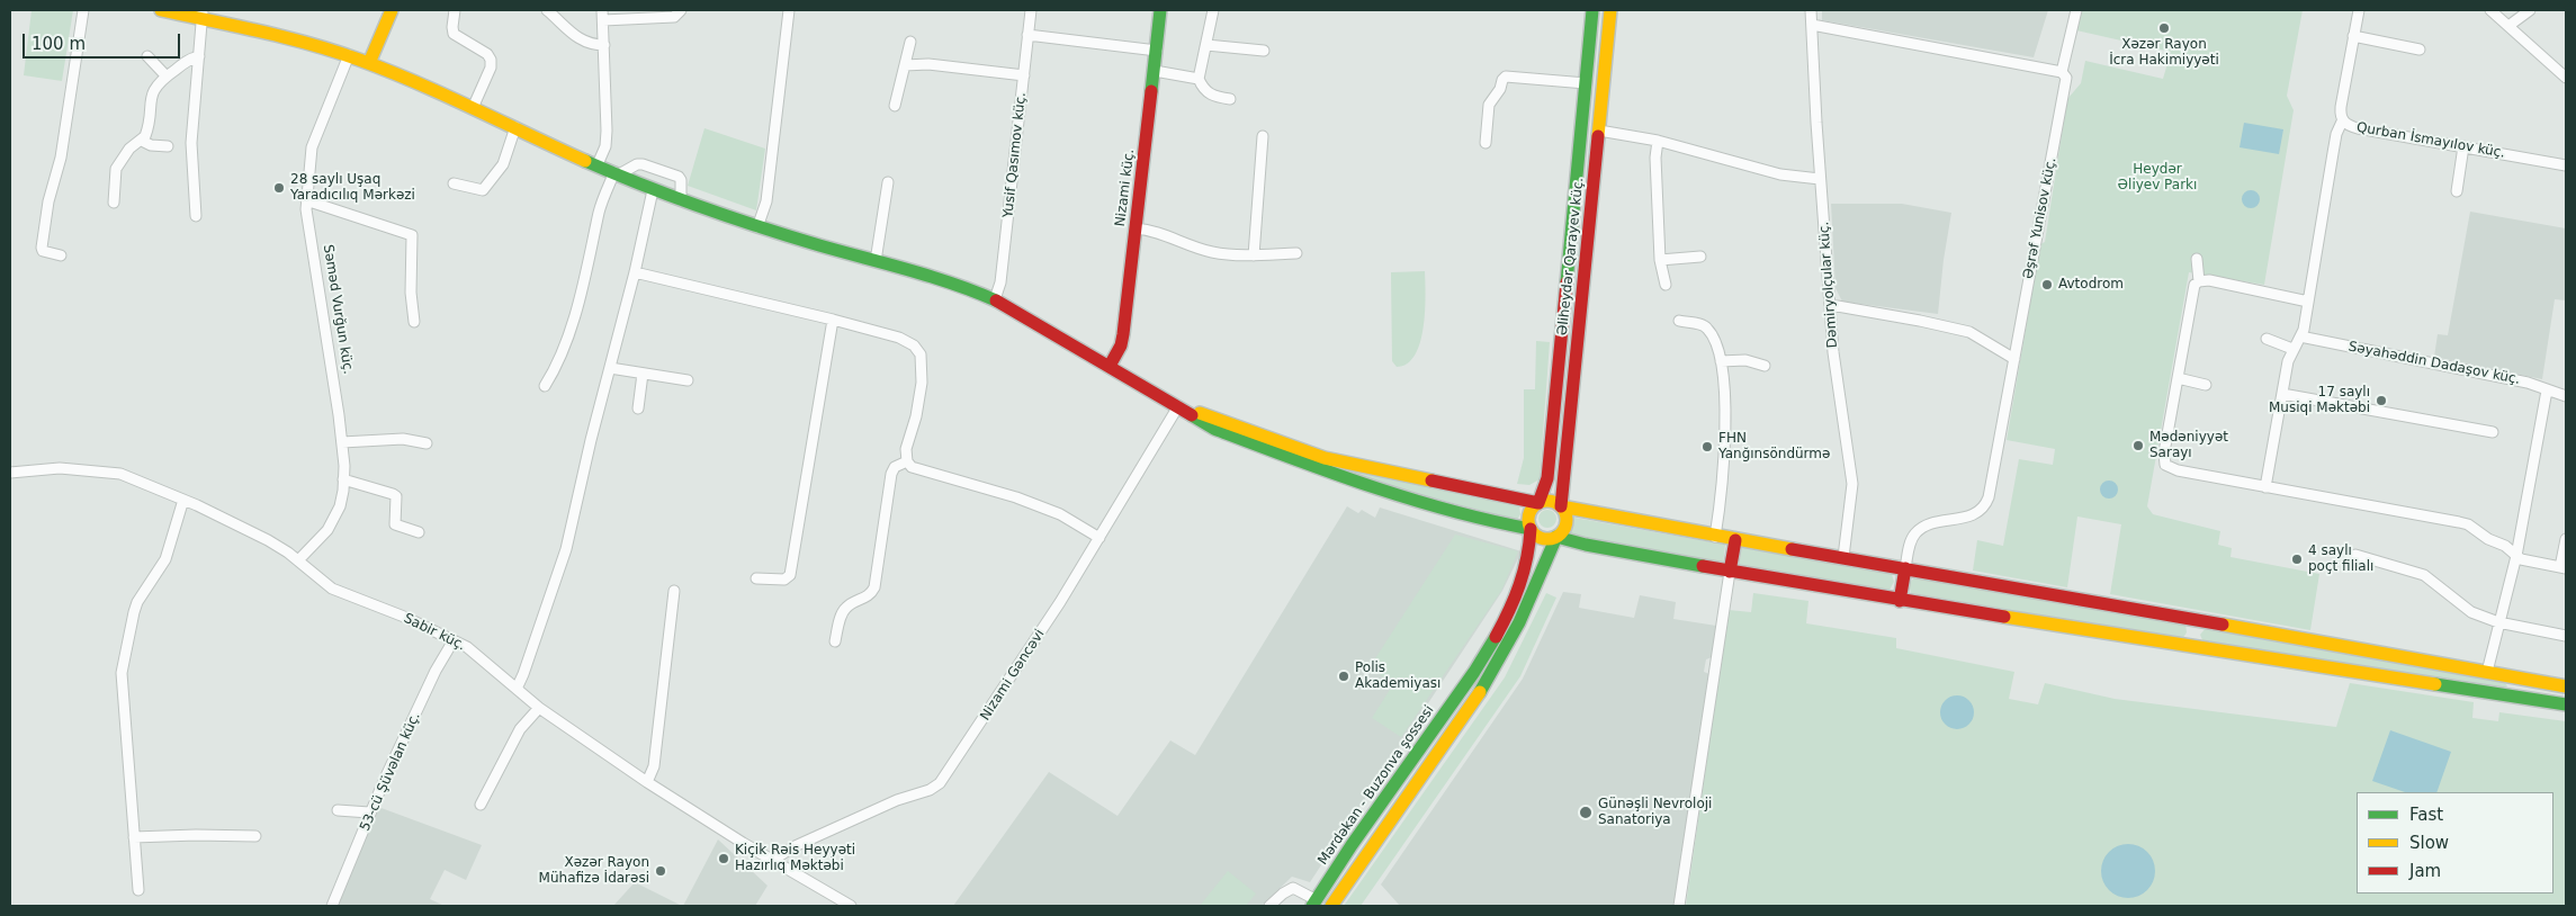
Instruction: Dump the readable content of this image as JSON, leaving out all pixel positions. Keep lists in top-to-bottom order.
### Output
{
  "streets": {
    "main road": ["Nizami küç.", "Əliheydər Qarayev küç.", "Mərdəkan - Buzonva şossesi"],
    "street": [
      "Qurban İsmayılov küç.",
      "Yusif Qasımov küç.",
      "Əşrəf Yunisov küç.",
      "Dəmiryolçular küç.",
      "Səməd Vurğun küç.",
      "Səyahəddin Dadaşov küç.",
      "Sabir küç.",
      "Nizami Gəncəvi",
      "53-cü Şüvəlan küç."
    ]
  },
  "crossings": [
    ["Əliheydər Qarayev küç.", "Mərdəkan - Buzonva şossesi"],
    ["Səməd Vurğun küç.", "Sabir küç."],
    ["Sabir küç.", "Nizami Gəncəvi"],
    ["Sabir küç.", "53-cü Şüvəlan küç."]
  ],
  "parks": ["Heydər Əliyev Parkı"],
  "places": [
    "Xəzər Rayon İcra Hakimiyyəti",
    "28 saylı Uşaq Yaradıcılıq Mərkəzi",
    "Avtodrom",
    "17 saylı Musiqi Məktəbi",
    "Mədəniyyət Sarayı",
    "FHN Yanğınsöndürmə",
    "4 saylı poçt filialı",
    "Polis Akademiyası",
    "Günəşli Nevroloji Sanatoriya",
    "Kiçik Rəis Heyyəti Hazırlıq Məktəbi",
    "Xəzər Rayon Mühafizə İdarəsi"
  ],
  "legend": ["Fast", "Slow", "Jam"],
  "scale_bar": "100 m"
}
